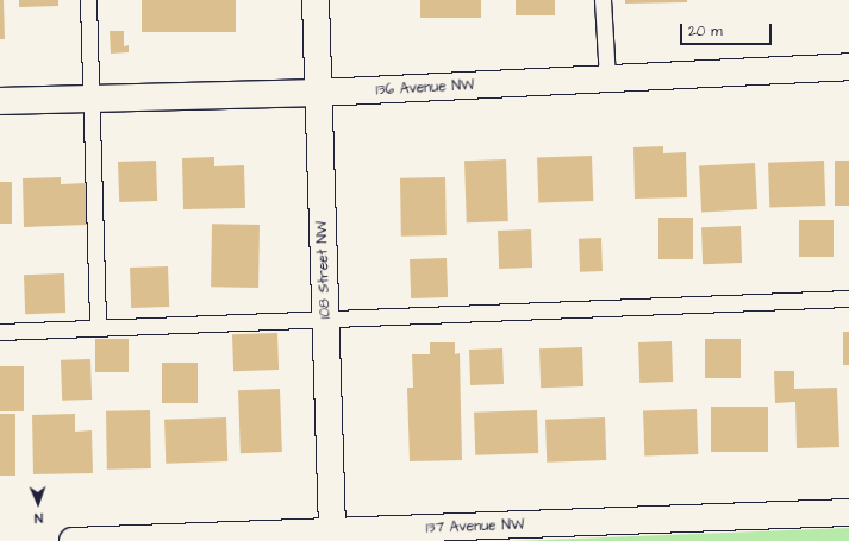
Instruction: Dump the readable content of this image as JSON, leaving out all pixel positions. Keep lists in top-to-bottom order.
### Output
{
  "streets": {
    "street": ["136 Avenue NW", "108 Street NW", "137 Avenue NW"]
  },
  "crossings": [
    ["136 Avenue NW", "108 Street NW"],
    ["108 Street NW", "137 Avenue NW"]
  ],
  "scale_bar": "20 m",
  "north": "bottom"
}
